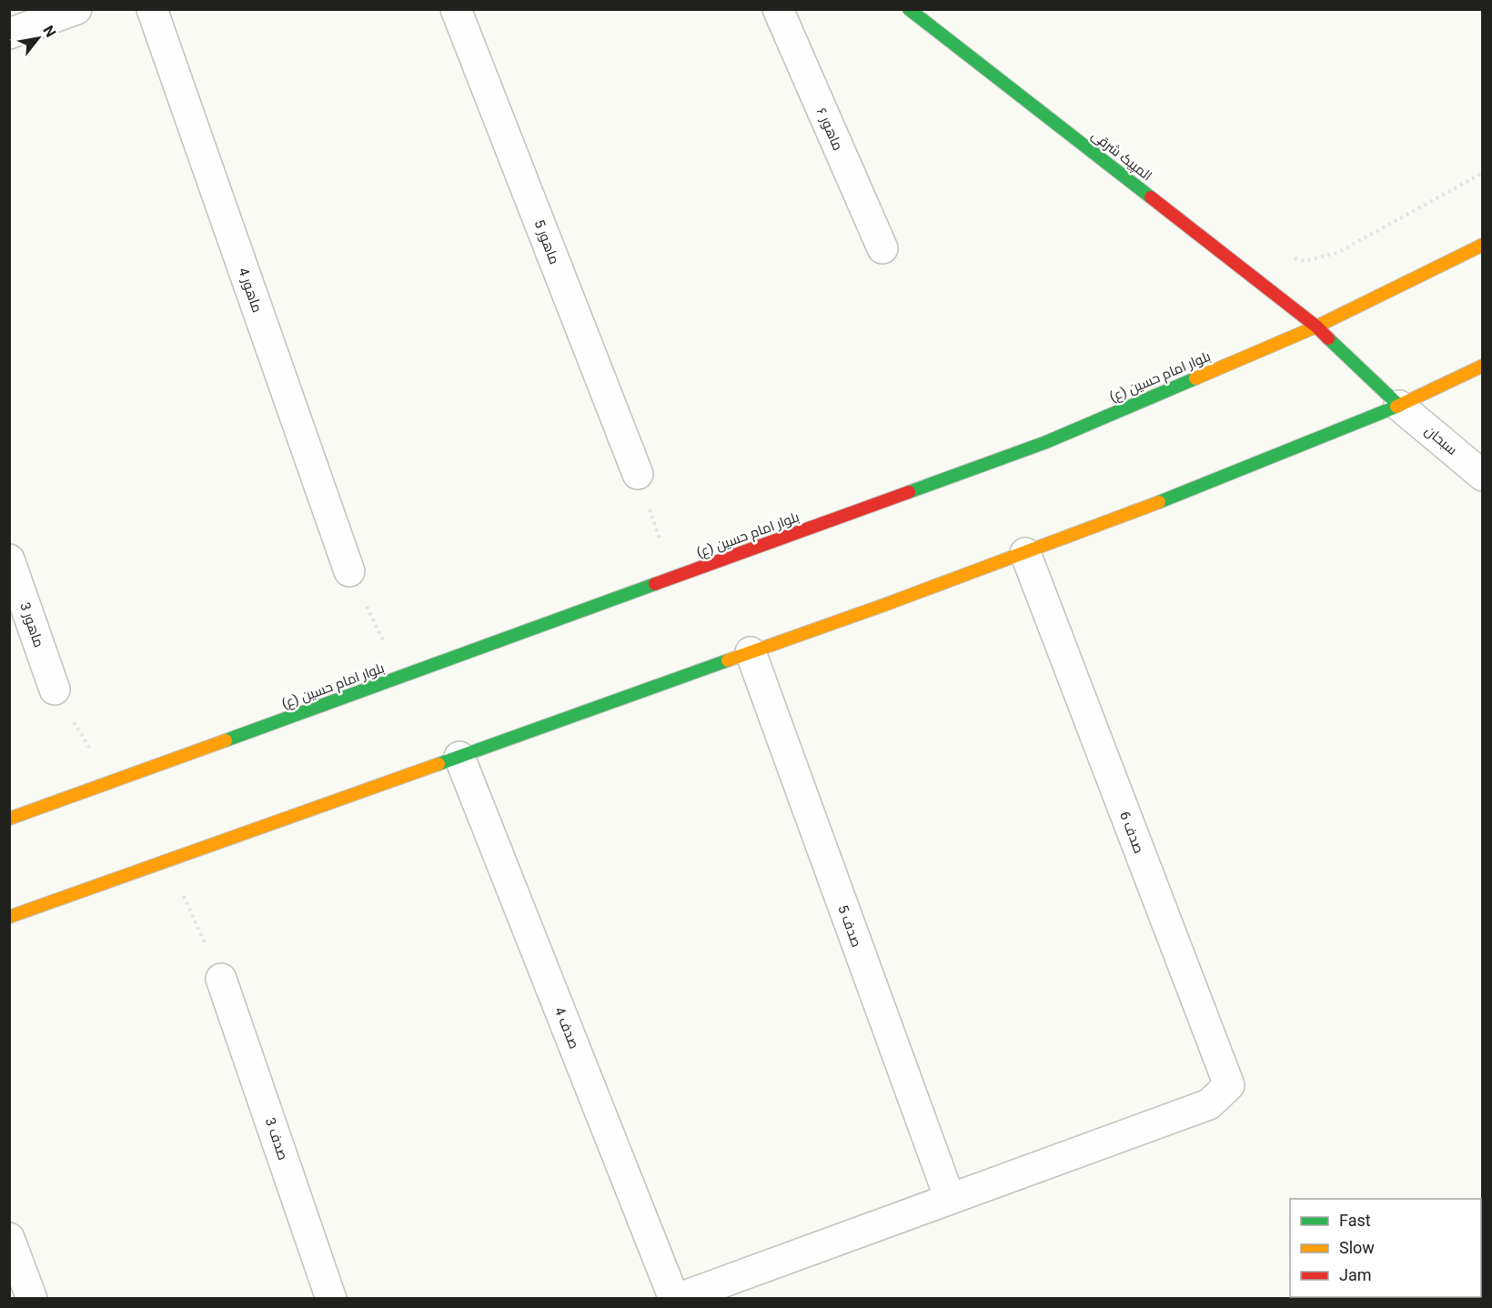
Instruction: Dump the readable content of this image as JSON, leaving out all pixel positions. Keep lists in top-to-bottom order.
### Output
{
  "streets": {
    "main road": ["المپیک شرقی", "بلوار امام حسین (ع)"],
    "street": [
      "ماهور ۶",
      "ماهور 5",
      "ماهور 4",
      "سبحان",
      "ماهور 3",
      "صدف 6",
      "صدف 5",
      "صدف 4",
      "صدف 3"
    ]
  },
  "crossings": [
    ["المپیک شرقی", "بلوار امام حسین (ع)"],
    ["المپیک شرقی", "سبحان"],
    ["صدف 6", "صدف 5"]
  ],
  "legend": ["Fast", "Slow", "Jam"],
  "north": "top right"
}
